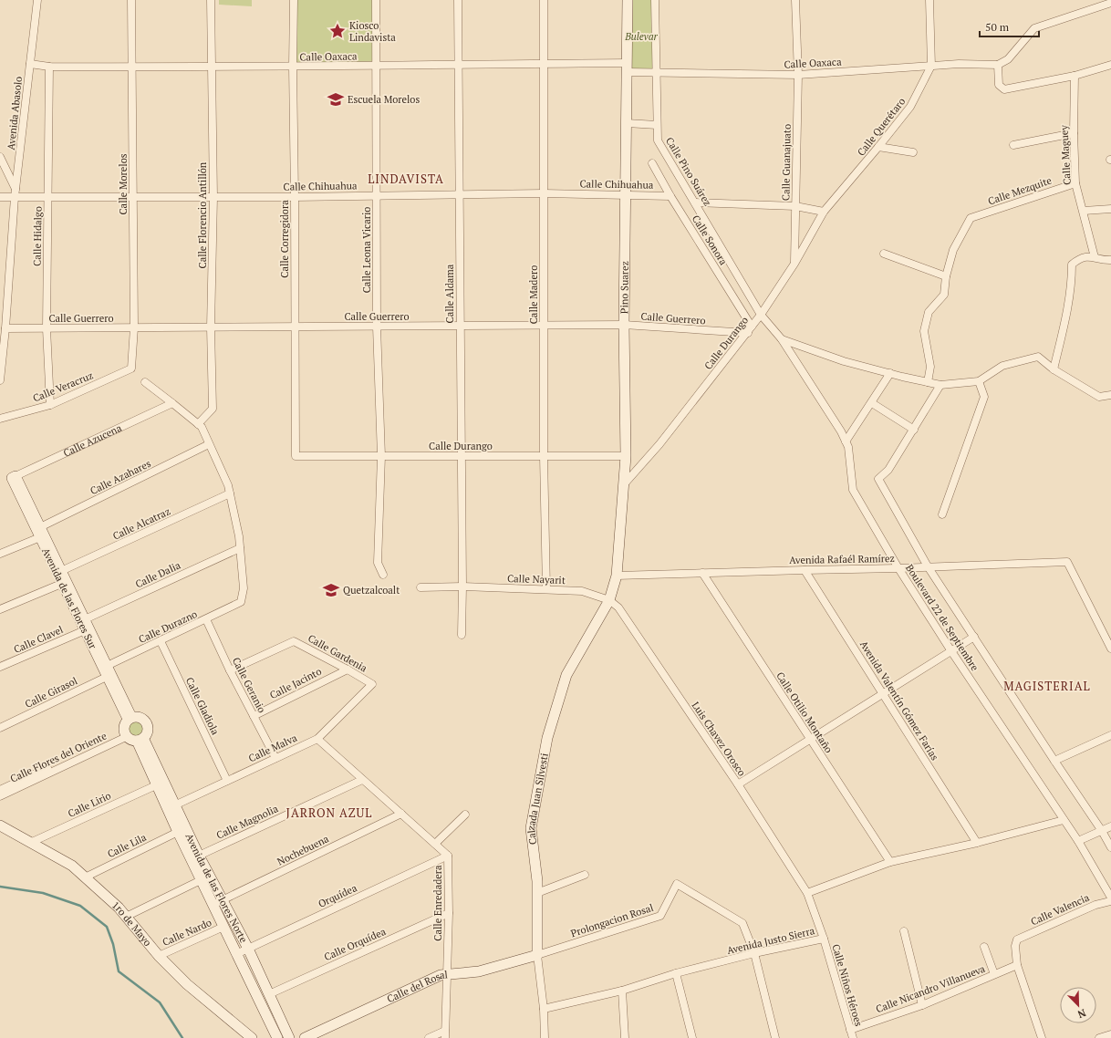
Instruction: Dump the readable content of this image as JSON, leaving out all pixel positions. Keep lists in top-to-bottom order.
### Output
{
  "streets": {
    "street": [
      "Calle Oaxaca",
      "Avenida Abasolo",
      "Calle Querétaro",
      "Calle Maguey",
      "Calle Guanajuato",
      "Calle Pino Suárez",
      "Calle Morelos",
      "Calle Chihuahua",
      "Calle Mezquite",
      "Calle Florencio Antillón",
      "Calle Hidalgo",
      "Calle Corregidora",
      "Calle Sonora",
      "Calle Leona Vicario",
      "Pino Suarez",
      "Calle Aldama",
      "Calle Madero",
      "Calle Guerrero",
      "Calle Durango",
      "Calle Veracruz",
      "Calle Azucena",
      "Calle Azahares",
      "Calle Alcatraz",
      "Avenida Rafaél Ramírez",
      "Calle Dalia",
      "Calle Nayarit",
      "Avenida de las Flores Sur",
      "Boulevard 22 de Septiembre",
      "Calle Durazno",
      "Calle Clavel",
      "Calle Gardenia",
      "Calle Jacinto",
      "Calle Geranio",
      "Calle Girasol",
      "Avenida Valentín Gómez Farías",
      "Calle Gladiola",
      "Calle Otilio Montaño",
      "Luis Chavez Orosco",
      "Calle Malva",
      "Calle Flores del Oriente",
      "Calzada Juan Silvesti",
      "Calle Lirio",
      "Calle Magnolia",
      "Calle Lila",
      "Nochebuena",
      "Avenida de las Flores Norte",
      "Orquídea",
      "Calle Enredadera",
      "Calle Valencia",
      "Prolongacion Rosal",
      "1ro de Mayo",
      "Calle Nardo",
      "Avenida Justo Sierra",
      "Calle Orquídea",
      "Calle Niños Héroes",
      "Calle del Rosal",
      "Calle Nicandro Villanueva"
    ]
  },
  "crossings": [
    ["Calle Oaxaca", "Avenida Abasolo"],
    ["Calle Oaxaca", "Calle Querétaro"],
    ["Calle Oaxaca", "Calle Guanajuato"],
    ["Calle Oaxaca", "Calle Pino Suárez"],
    ["Calle Oaxaca", "Calle Morelos"],
    ["Calle Oaxaca", "Calle Florencio Antillón"],
    ["Calle Oaxaca", "Calle Hidalgo"],
    ["Calle Oaxaca", "Calle Corregidora"],
    ["Calle Oaxaca", "Calle Leona Vicario"],
    ["Calle Oaxaca", "Pino Suarez"],
    ["Calle Oaxaca", "Calle Aldama"],
    ["Calle Oaxaca", "Calle Madero"],
    ["Avenida Abasolo", "Calle Chihuahua"],
    ["Avenida Abasolo", "Calle Guerrero"],
    ["Calle Querétaro", "Calle Guanajuato"],
    ["Calle Maguey", "Calle Mezquite"],
    ["Calle Pino Suárez", "Calle Durango"],
    ["Calle Morelos", "Calle Chihuahua"],
    ["Calle Morelos", "Calle Guerrero"],
    ["Calle Morelos", "Calle Veracruz"],
    ["Calle Chihuahua", "Calle Florencio Antillón"],
    ["Calle Chihuahua", "Calle Hidalgo"],
    ["Calle Chihuahua", "Calle Corregidora"],
    ["Calle Chihuahua", "Calle Sonora"],
    ["Calle Chihuahua", "Calle Leona Vicario"],
    ["Calle Chihuahua", "Pino Suarez"],
    ["Calle Chihuahua", "Calle Aldama"],
    ["Calle Chihuahua", "Calle Madero"],
    ["Calle Florencio Antillón", "Calle Guerrero"],
    ["Calle Hidalgo", "Calle Guerrero"],
    ["Calle Hidalgo", "Calle Veracruz"],
    ["Calle Corregidora", "Calle Guerrero"],
    ["Calle Corregidora", "Calle Durango"],
    ["Calle Sonora", "Calle Guerrero"],
    ["Calle Sonora", "Calle Durango"],
    ["Calle Leona Vicario", "Calle Guerrero"],
    ["Calle Leona Vicario", "Calle Durango"],
    ["Pino Suarez", "Calle Guerrero"],
    ["Pino Suarez", "Calle Durango"],
    ["Pino Suarez", "Avenida Rafaél Ramírez"],
    ["Pino Suarez", "Calzada Juan Silvesti"],
    ["Calle Aldama", "Calle Guerrero"],
    ["Calle Aldama", "Calle Durango"],
    ["Calle Aldama", "Calle Nayarit"],
    ["Calle Madero", "Calle Guerrero"],
    ["Calle Madero", "Calle Durango"],
    ["Calle Madero", "Calle Nayarit"],
    ["Calle Guerrero", "Calle Durango"],
    ["Calle Azucena", "Avenida de las Flores Sur"],
    ["Calle Azahares", "Avenida de las Flores Sur"],
    ["Calle Alcatraz", "Avenida de las Flores Sur"],
    ["Avenida Rafaél Ramírez", "Boulevard 22 de Septiembre"],
    ["Avenida Rafaél Ramírez", "Avenida Valentín Gómez Farías"],
    ["Avenida Rafaél Ramírez", "Calle Otilio Montaño"],
    ["Avenida Rafaél Ramírez", "Calzada Juan Silvesti"],
    ["Calle Dalia", "Avenida de las Flores Sur"],
    ["Calle Dalia", "Calle Durazno"],
    ["Calle Nayarit", "Luis Chavez Orosco"],
    ["Calle Nayarit", "Calzada Juan Silvesti"],
    ["Avenida de las Flores Sur", "Calle Durazno"],
    ["Avenida de las Flores Sur", "Calle Clavel"],
    ["Avenida de las Flores Sur", "Calle Girasol"],
    ["Avenida de las Flores Sur", "Calle Flores del Oriente"],
    ["Avenida de las Flores Sur", "Avenida de las Flores Norte"],
    ["Calle Durazno", "Calle Geranio"],
    ["Calle Durazno", "Calle Girasol"],
    ["Calle Durazno", "Calle Gladiola"],
    ["Calle Gardenia", "Calle Jacinto"],
    ["Calle Gardenia", "Calle Geranio"],
    ["Calle Gardenia", "Calle Malva"],
    ["Calle Jacinto", "Calle Geranio"],
    ["Calle Geranio", "Calle Malva"],
    ["Calle Gladiola", "Calle Malva"],
    ["Luis Chavez Orosco", "Calzada Juan Silvesti"],
    ["Luis Chavez Orosco", "Avenida Justo Sierra"],
    ["Calle Malva", "Avenida de las Flores Norte"],
    ["Calle Malva", "Calle Enredadera"],
    ["Calle Flores del Oriente", "Avenida de las Flores Norte"],
    ["Calzada Juan Silvesti", "Prolongacion Rosal"],
    ["Calzada Juan Silvesti", "Avenida Justo Sierra"],
    ["Calzada Juan Silvesti", "Calle del Rosal"],
    ["Calle Lirio", "Avenida de las Flores Norte"],
    ["Calle Lirio", "1ro de Mayo"],
    ["Calle Magnolia", "Avenida de las Flores Norte"],
    ["Calle Magnolia", "Calle Enredadera"],
    ["Calle Lila", "Avenida de las Flores Norte"],
    ["Calle Lila", "1ro de Mayo"],
    ["Nochebuena", "Avenida de las Flores Norte"],
    ["Nochebuena", "Calle Enredadera"],
    ["Avenida de las Flores Norte", "Orquídea"],
    ["Avenida de las Flores Norte", "Calle Nardo"],
    ["Avenida de las Flores Norte", "Calle Orquídea"],
    ["Orquídea", "Calle Enredadera"],
    ["Calle Enredadera", "Calle Orquídea"],
    ["Calle Enredadera", "Calle del Rosal"],
    ["Calle Valencia", "Calle Nicandro Villanueva"],
    ["Prolongacion Rosal", "Avenida Justo Sierra"],
    ["Prolongacion Rosal", "Calle del Rosal"],
    ["1ro de Mayo", "Calle Nardo"],
    ["Avenida Justo Sierra", "Calle Niños Héroes"],
    ["Calle Niños Héroes", "Calle Nicandro Villanueva"]
  ],
  "districts": ["LINDAVISTA", "MAGISTERIAL", "JARRON AZUL"],
  "parks": ["Bulevar"],
  "places": {
    "place": ["Kiosco Lindavista"],
    "school or university": ["Escuela Morelos", "Quetzalcoalt"]
  },
  "scale_bar": "50 m",
  "north": "bottom right"
}
